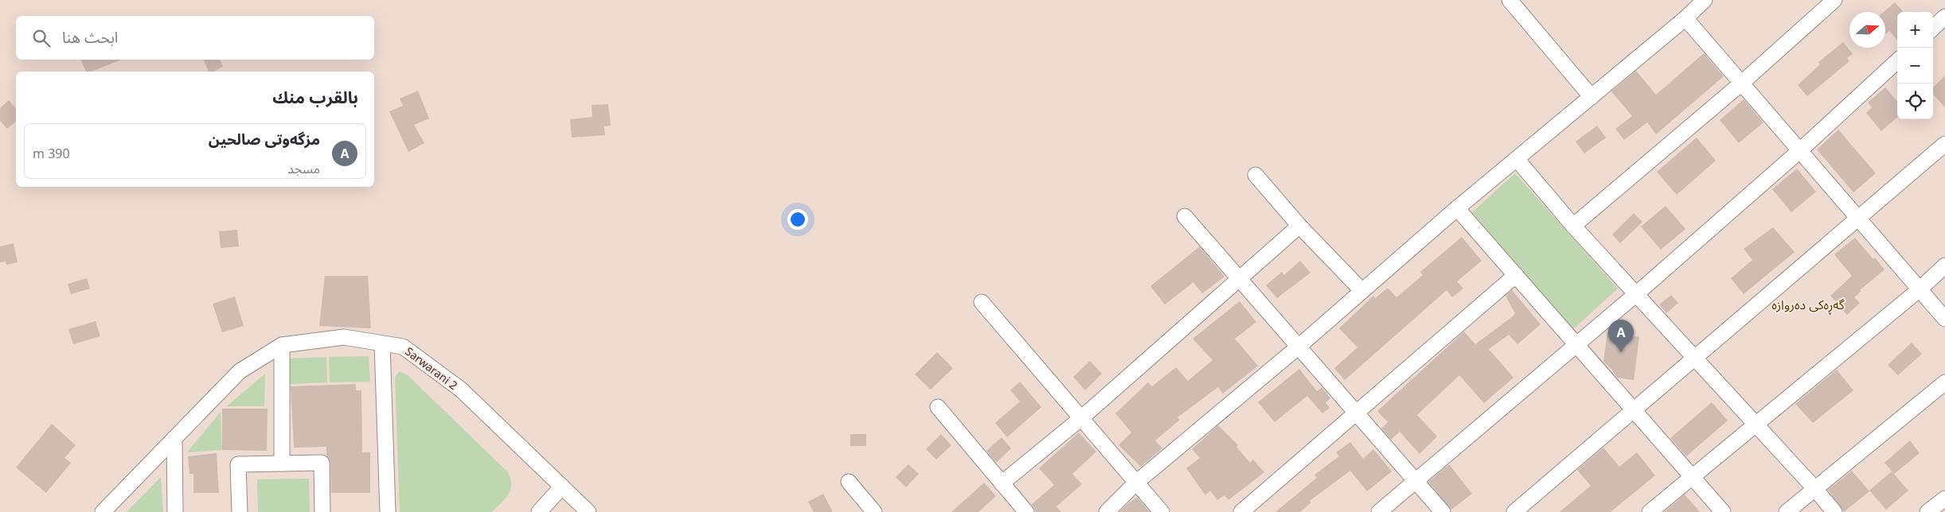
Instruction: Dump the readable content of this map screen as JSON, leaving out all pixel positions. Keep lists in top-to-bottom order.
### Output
{
  "streets": {
    "street": ["Sarwarani 2"]
  },
  "districts": ["گەڕەکی دەروازە"],
  "north": "right",
  "page": {
    "map_buttons": ["+", "−"],
    "search": "ابحث هنا",
    "heading": "بالقرب منك",
    "list": [
      {
        "mark": "A",
        "name": "مزگەوتی صالحین",
        "note": "مسجد",
        "value": "390 m"
      }
    ],
    "pins": "A"
  }
}
